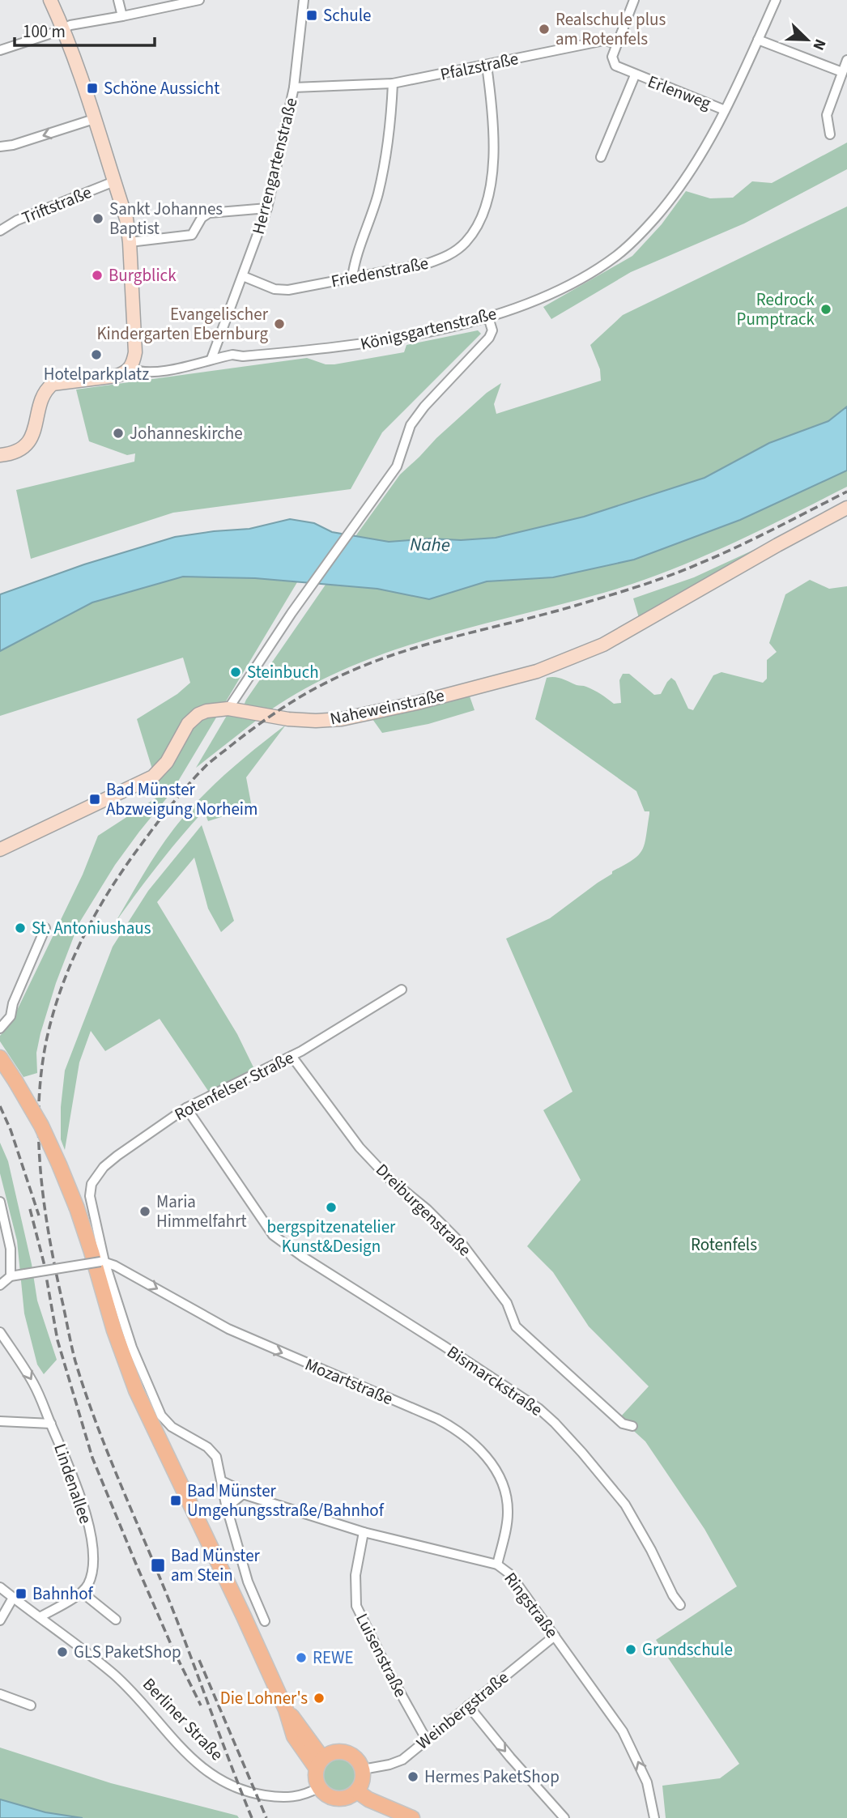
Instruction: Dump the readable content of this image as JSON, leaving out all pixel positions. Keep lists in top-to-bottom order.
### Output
{
  "streets": {
    "main road": ["Naheweinstraße"],
    "street": [
      "Pfalzstraße",
      "Erlenweg",
      "Herrengartenstraße",
      "Triftstraße",
      "Friedenstraße",
      "Königsgartenstraße",
      "Rotenfelser Straße",
      "Dreiburgenstraße",
      "Bismarckstraße",
      "Mozartstraße",
      "Lindenallee",
      "Ringstraße",
      "Luisenstraße",
      "Weinbergstraße",
      "Berliner Straße"
    ]
  },
  "crossings": [
    ["Pfalzstraße", "Erlenweg"],
    ["Pfalzstraße", "Herrengartenstraße"],
    ["Pfalzstraße", "Friedenstraße"],
    ["Erlenweg", "Königsgartenstraße"],
    ["Herrengartenstraße", "Friedenstraße"],
    ["Herrengartenstraße", "Königsgartenstraße"],
    ["Rotenfelser Straße", "Dreiburgenstraße"],
    ["Rotenfelser Straße", "Bismarckstraße"],
    ["Rotenfelser Straße", "Mozartstraße"],
    ["Rotenfelser Straße", "Ringstraße"],
    ["Mozartstraße", "Ringstraße"],
    ["Ringstraße", "Luisenstraße"],
    ["Ringstraße", "Weinbergstraße"],
    ["Luisenstraße", "Weinbergstraße"],
    ["Weinbergstraße", "Berliner Straße"]
  ],
  "one_way": ["Mozartstraße", "Ringstraße"],
  "water": ["Nahe"],
  "parks": ["Rotenfels"],
  "places": {
    "transit": [
      "Schule",
      "Schöne Aussicht",
      "Bad Münster Abzweigung Norheim",
      "Bad Münster Umgehungsstraße/Bahnhof",
      "Bad Münster am Stein",
      "Bahnhof"
    ],
    "other": [
      "Realschule plus am Rotenfels",
      "Sankt Johannes Baptist",
      "Burgblick",
      "Redrock Pumptrack",
      "Evangelischer Kindergarten Ebernburg",
      "Hotelparkplatz",
      "Johanneskirche",
      "Steinbuch",
      "St. Antoniushaus",
      "bergspitzenatelier Kunst&Design",
      "Maria Himmelfahrt",
      "Grundschule",
      "GLS PaketShop",
      "REWE",
      "Die Lohner's",
      "Hermes PaketShop"
    ]
  },
  "scale_bar": "100 m",
  "north": "bottom right"
}
